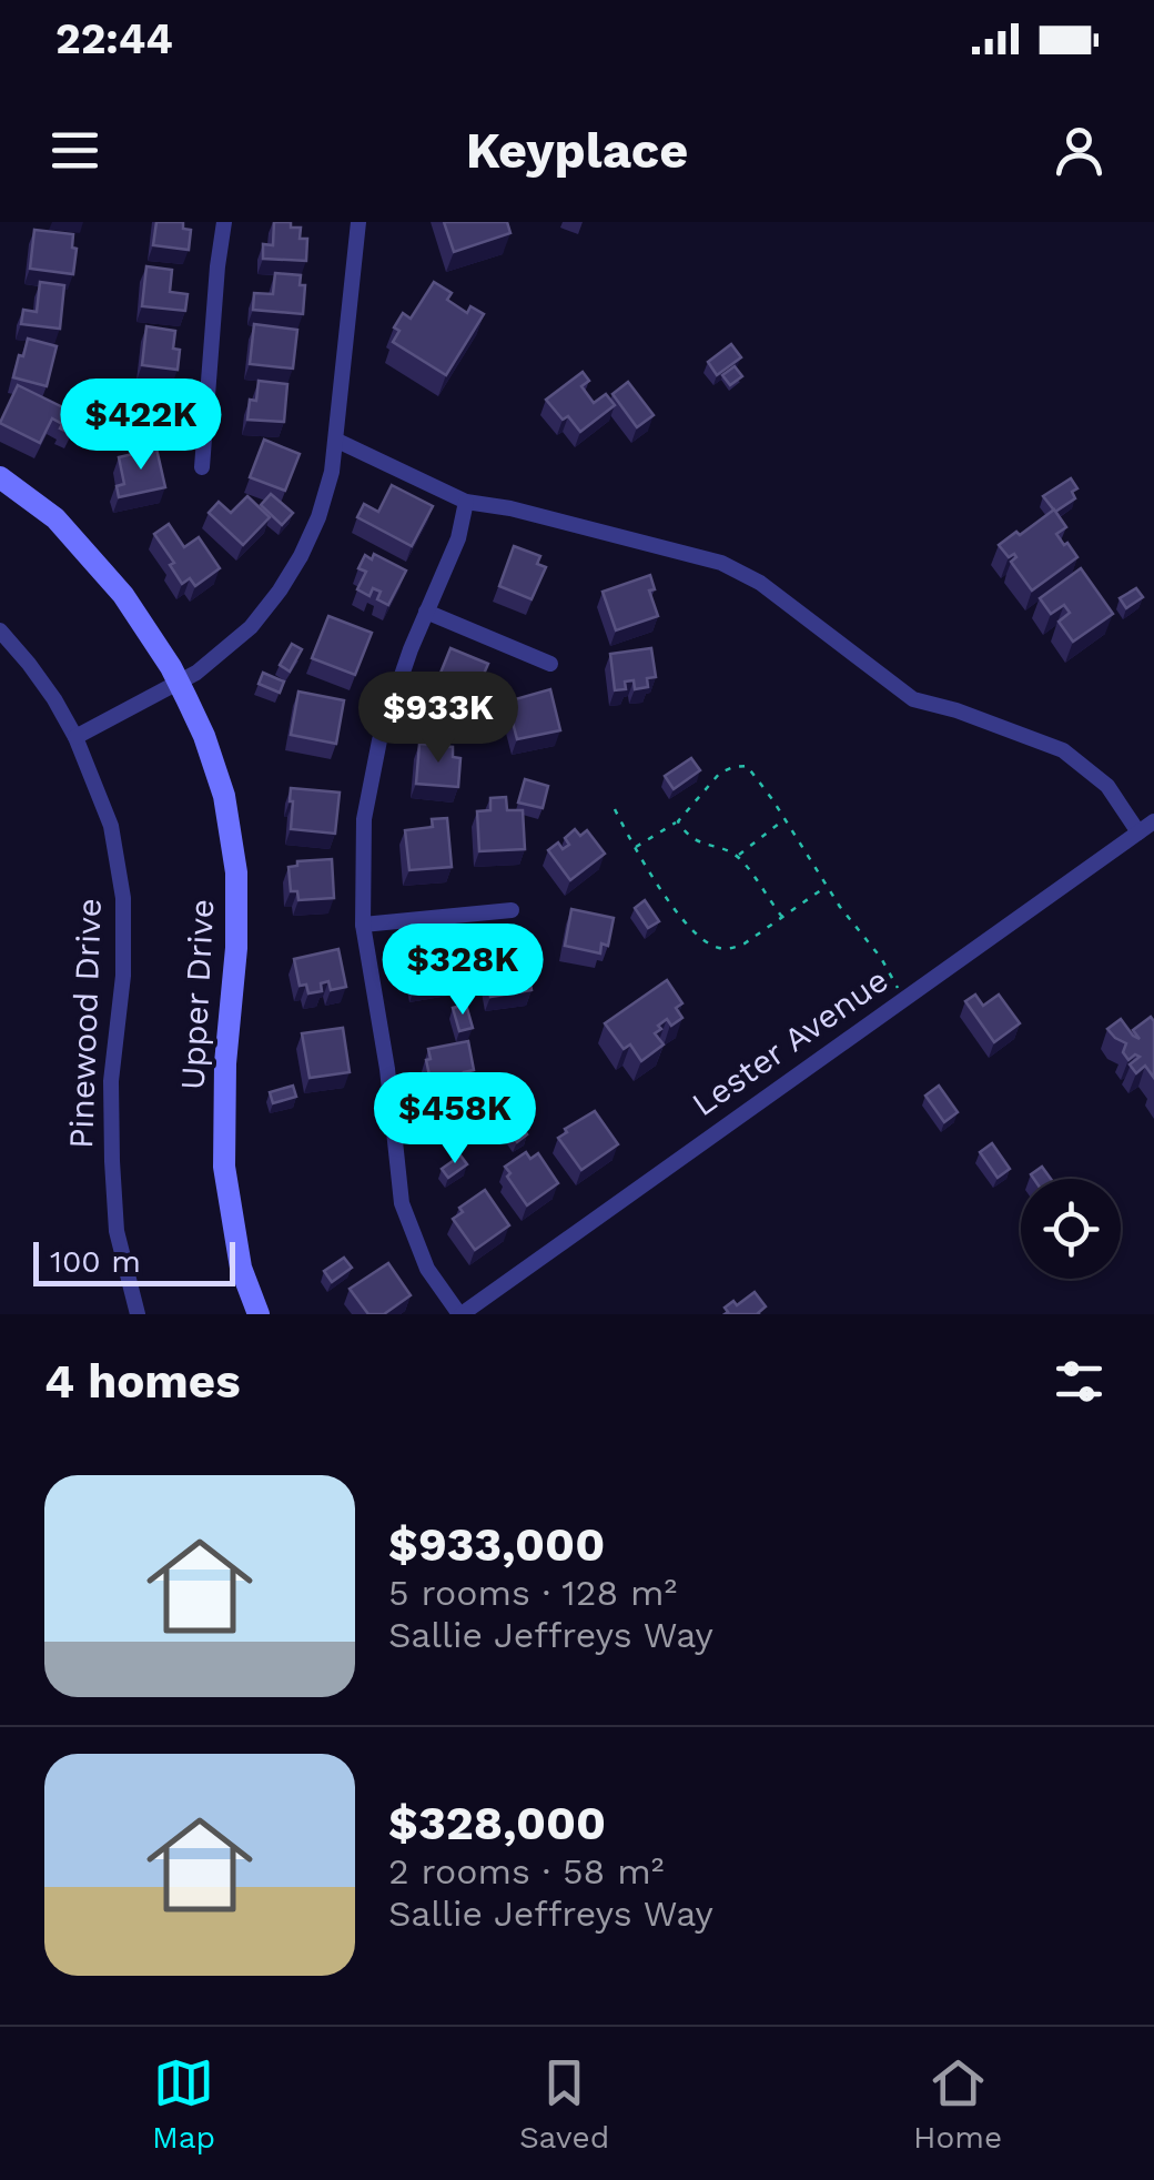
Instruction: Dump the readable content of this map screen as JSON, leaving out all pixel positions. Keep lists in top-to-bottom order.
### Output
{
  "streets": {
    "main road": ["Upper Drive"],
    "street": ["Pinewood Drive", "Lester Avenue"]
  },
  "scale_bar": "100 m",
  "page": {
    "status": "22:44",
    "header": "Keyplace",
    "price": [
      "$422K",
      "$933K",
      "$328K",
      "$458K"
    ],
    "scale": "100 m",
    "heading": "4 homes",
    "list": [
      {
        "name": "$933,000",
        "note": "5 rooms · 128 m² · Sallie Jeffreys Way"
      },
      {
        "name": "$328,000",
        "note": "2 rooms · 58 m² · Sallie Jeffreys Way"
      }
    ],
    "tabs": ["Map", "Saved", "Home"]
  }
}
